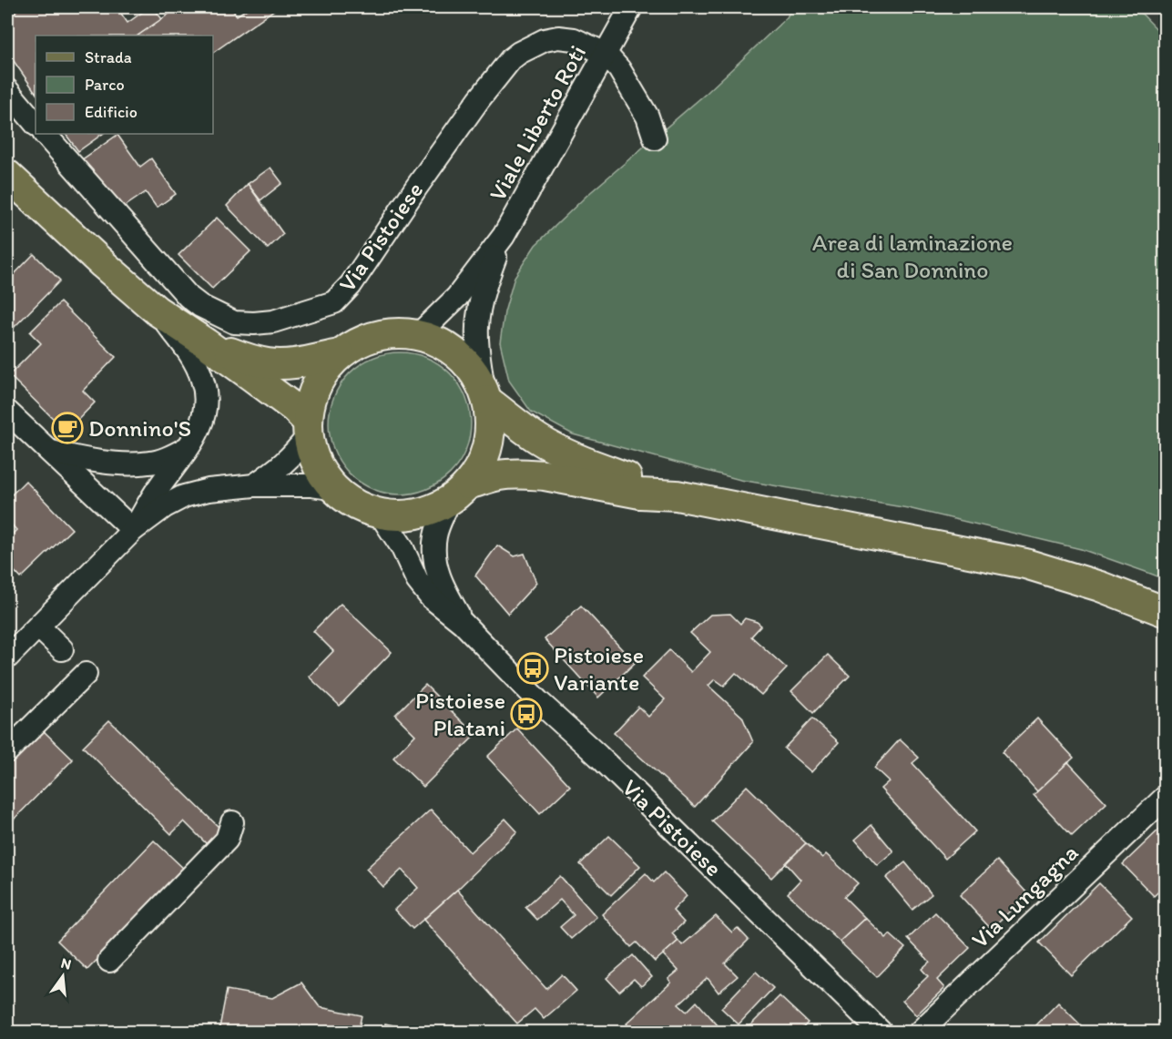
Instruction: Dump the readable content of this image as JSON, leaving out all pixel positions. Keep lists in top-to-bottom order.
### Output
{
  "streets": {
    "main road": ["Via Pistoiese"],
    "street": ["Viale Liberto Roti", "Via Lungagna"]
  },
  "crossings": [
    ["Viale Liberto Roti", "Via Pistoiese"]
  ],
  "parks": ["Area di laminazione di San Donnino"],
  "places": {
    "cafe": ["Donnino'S"],
    "bus stop": ["Pistoiese Variante", "Pistoiese Platani"]
  },
  "legend": ["Strada", "Parco", "Edificio"],
  "north": "top"
}
